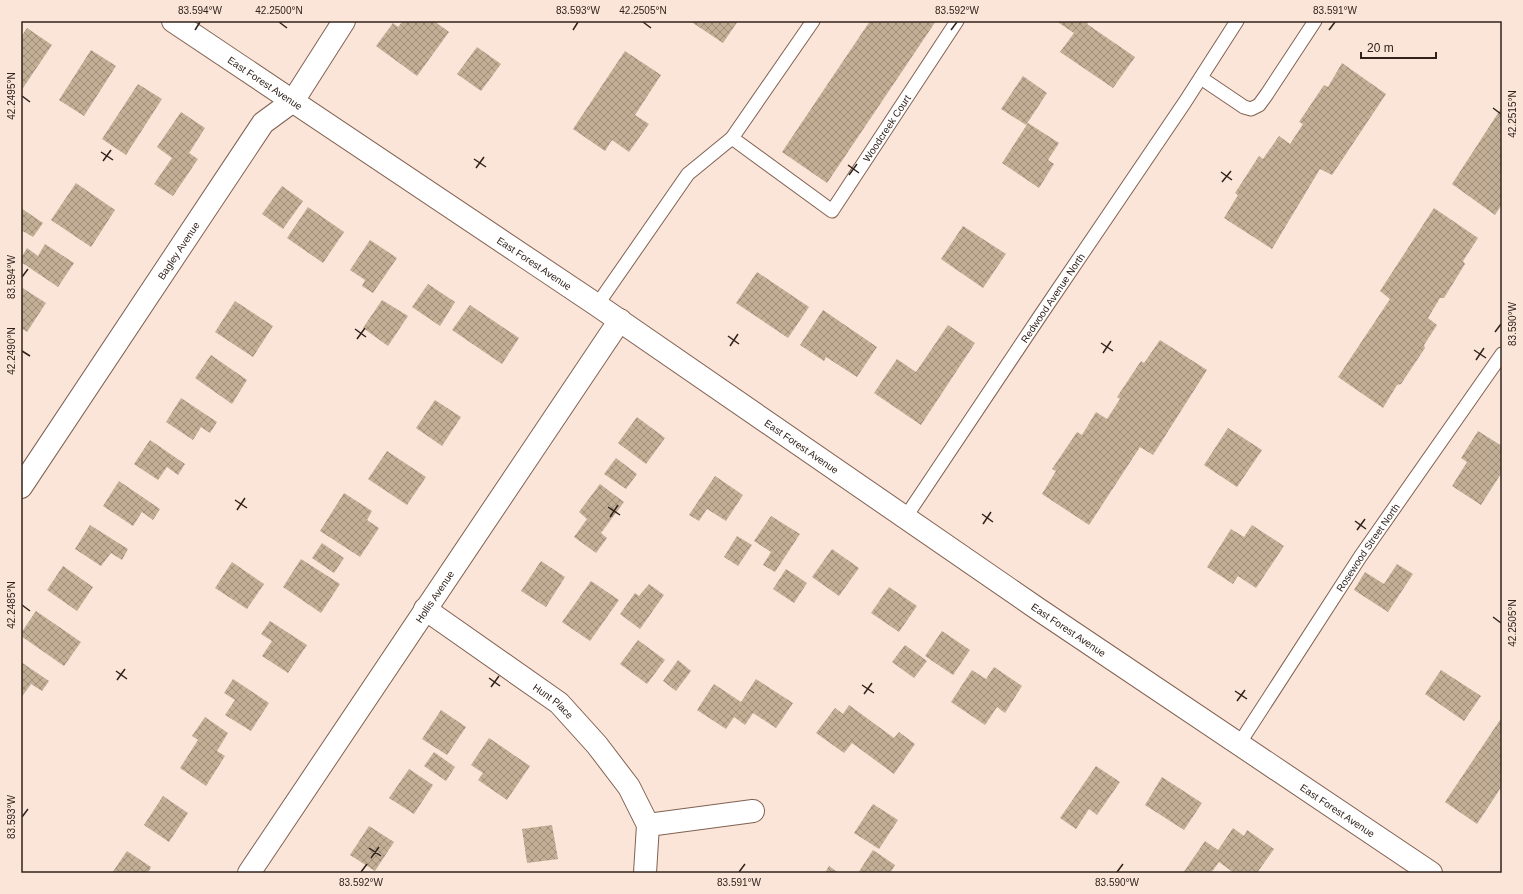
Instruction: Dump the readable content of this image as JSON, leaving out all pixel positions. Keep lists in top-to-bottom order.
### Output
{
  "streets": {
    "street": [
      "East Forest Avenue",
      "Bagley Avenue",
      "Hollis Avenue",
      "Hunt Place"
    ],
    "lane": ["Woodcreek Court", "Redwood Avenue North", "Rosewood Street North"]
  },
  "crossings": [
    ["East Forest Avenue", "Bagley Avenue"],
    ["East Forest Avenue", "Redwood Avenue North"],
    ["East Forest Avenue", "Rosewood Street North"],
    ["East Forest Avenue", "Hollis Avenue"],
    ["Hollis Avenue", "Hunt Place"]
  ],
  "scale_bar": "20 m",
  "coordinates": [
    "83.594°W",
    "42.2500°N",
    "83.593°W",
    "42.2505°N",
    "83.592°W",
    "83.591°W",
    "42.2495°N",
    "42.2515°N",
    "83.590°W",
    "42.2490°N",
    "42.2485°N"
  ]
}
